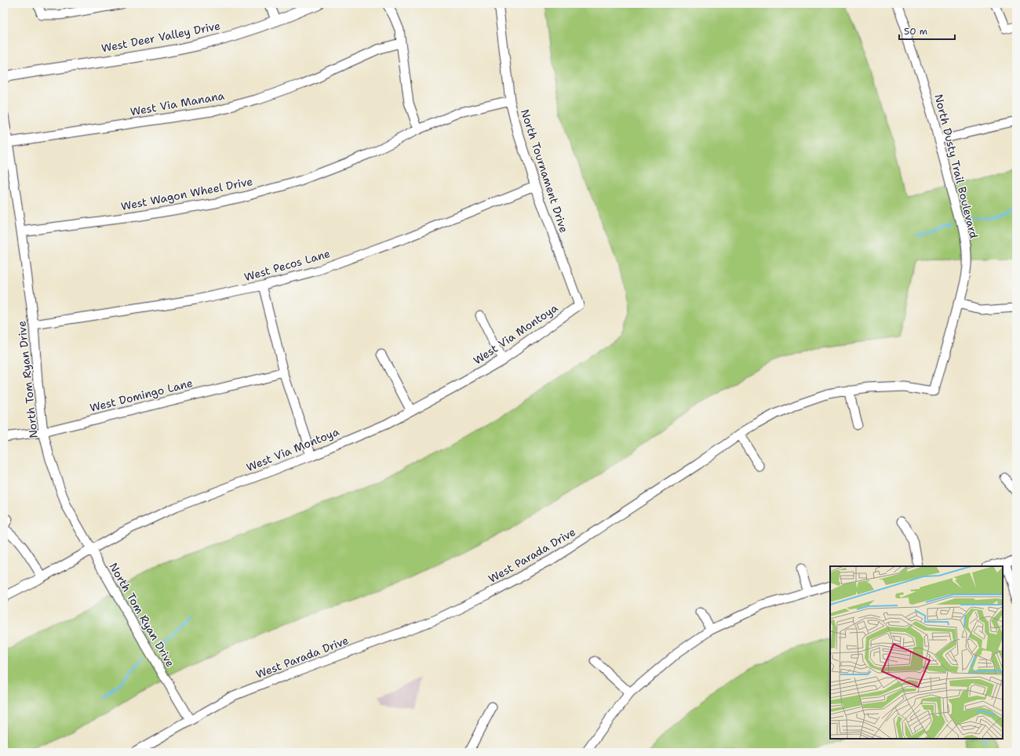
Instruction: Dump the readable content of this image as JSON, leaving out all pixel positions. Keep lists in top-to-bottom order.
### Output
{
  "streets": {
    "street": [
      "West Deer Valley Drive",
      "West Via Manana",
      "North Dusty Trail Boulevard",
      "North Tournament Drive",
      "West Wagon Wheel Drive",
      "West Pecos Lane",
      "West Via Montoya",
      "North Tom Ryan Drive",
      "West Domingo Lane",
      "West Parada Drive"
    ]
  },
  "crossings": [
    ["West Via Manana", "North Tom Ryan Drive"],
    ["North Dusty Trail Boulevard", "West Parada Drive"],
    ["North Tournament Drive", "West Wagon Wheel Drive"],
    ["North Tournament Drive", "West Pecos Lane"],
    ["North Tournament Drive", "West Via Montoya"],
    ["West Wagon Wheel Drive", "North Tom Ryan Drive"],
    ["West Pecos Lane", "North Tom Ryan Drive"],
    ["West Via Montoya", "North Tom Ryan Drive"],
    ["North Tom Ryan Drive", "West Domingo Lane"],
    ["North Tom Ryan Drive", "West Parada Drive"]
  ],
  "scale_bar": "50 m"
}
